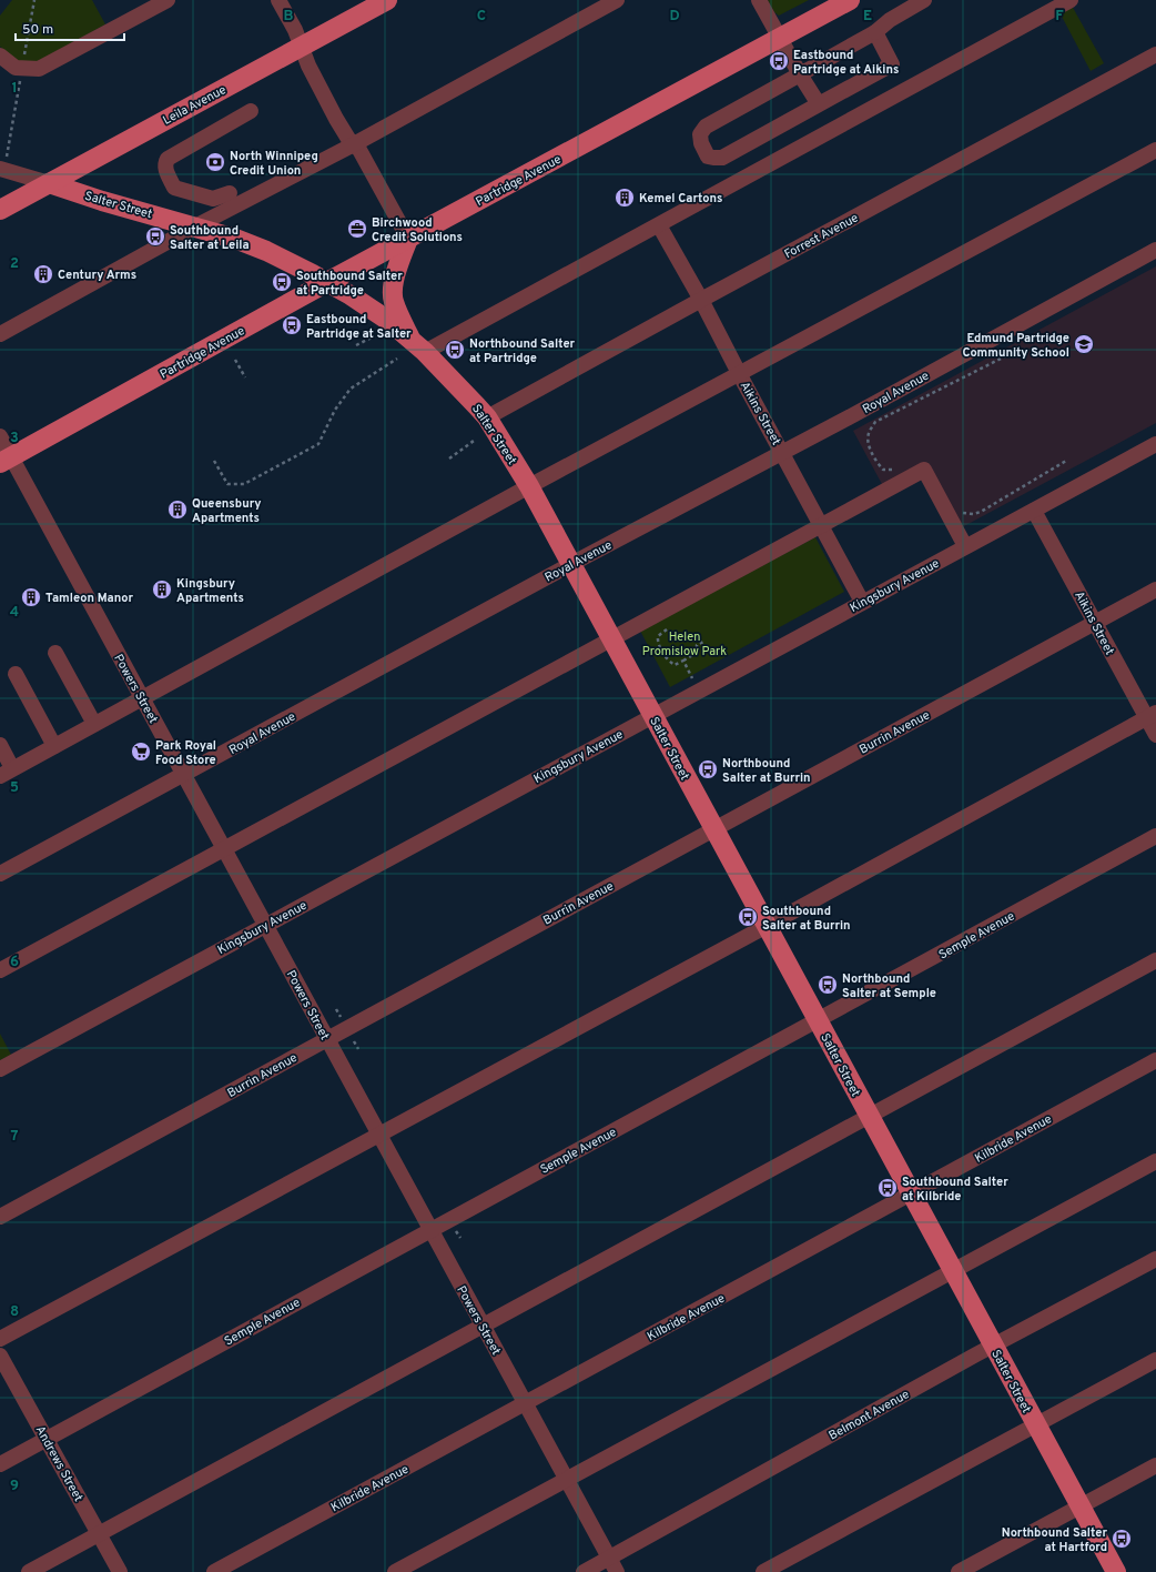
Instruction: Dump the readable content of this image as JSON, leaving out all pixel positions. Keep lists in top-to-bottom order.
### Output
{
  "streets": {
    "main road": ["Leila Avenue", "Partridge Avenue", "Salter Street"],
    "street": [
      "Forrest Avenue",
      "Royal Avenue",
      "Aikins Street",
      "Kingsbury Avenue",
      "Powers Street",
      "Burrin Avenue",
      "Semple Avenue",
      "Kilbride Avenue",
      "Belmont Avenue",
      "Andrews Street"
    ]
  },
  "crossings": [
    ["Leila Avenue", "Salter Street"],
    ["Partridge Avenue", "Salter Street"],
    ["Partridge Avenue", "Powers Street"],
    ["Salter Street", "Forrest Avenue"],
    ["Salter Street", "Royal Avenue"],
    ["Salter Street", "Kingsbury Avenue"],
    ["Salter Street", "Burrin Avenue"],
    ["Salter Street", "Semple Avenue"],
    ["Salter Street", "Kilbride Avenue"],
    ["Salter Street", "Belmont Avenue"],
    ["Forrest Avenue", "Aikins Street"],
    ["Royal Avenue", "Aikins Street"],
    ["Royal Avenue", "Powers Street"],
    ["Aikins Street", "Kingsbury Avenue"],
    ["Aikins Street", "Burrin Avenue"],
    ["Kingsbury Avenue", "Powers Street"],
    ["Powers Street", "Burrin Avenue"],
    ["Powers Street", "Semple Avenue"],
    ["Powers Street", "Kilbride Avenue"],
    ["Powers Street", "Belmont Avenue"],
    ["Semple Avenue", "Andrews Street"]
  ],
  "parks": ["Helen Promislow Park"],
  "places": {
    "bus stop": [
      "Eastbound Partridge at Aikins",
      "Southbound Salter at Leila",
      "Southbound Salter at Partridge",
      "Eastbound Partridge at Salter",
      "Northbound Salter at Partridge",
      "Northbound Salter at Burrin",
      "Southbound Salter at Burrin",
      "Northbound Salter at Semple",
      "Southbound Salter at Kilbride",
      "Northbound Salter at Hartford"
    ],
    "bank": ["North Winnipeg Credit Union"],
    "building": [
      "Kemel Cartons",
      "Century Arms",
      "Queensbury Apartments",
      "Kingsbury Apartments",
      "Tamleon Manor"
    ],
    "office": ["Birchwood Credit Solutions"],
    "school or university": ["Edmund Partridge Community School"],
    "supermarket": ["Park Royal Food Store"]
  },
  "scale_bar": "50 m",
  "grid": {
    "columns": [
      "B",
      "C",
      "D",
      "E",
      "F"
    ],
    "rows": [
      "1",
      "2",
      "3",
      "4",
      "5",
      "6",
      "7",
      "8",
      "9"
    ]
  }
}
